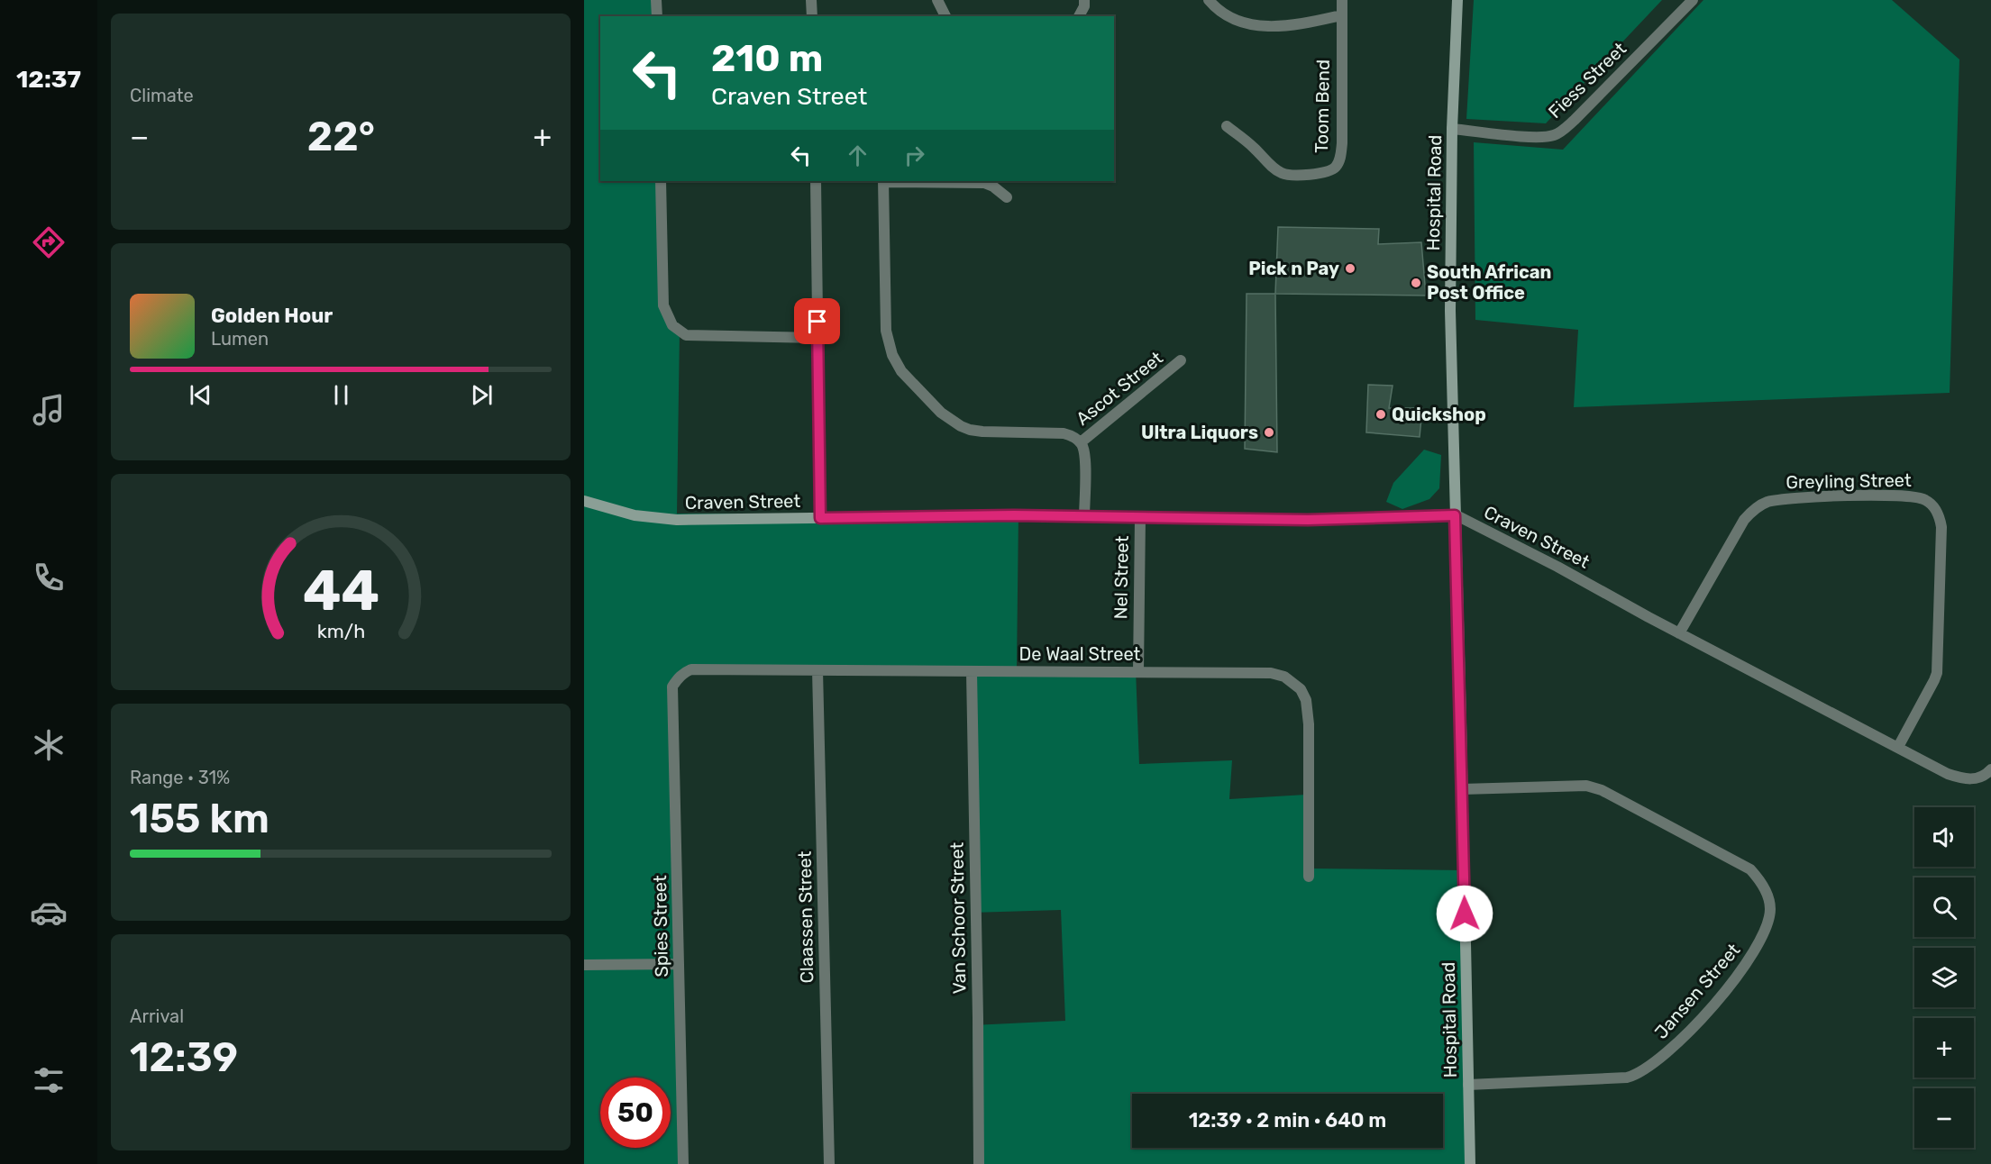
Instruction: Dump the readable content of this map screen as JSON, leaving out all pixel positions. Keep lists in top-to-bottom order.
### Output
{
  "streets": {
    "main road": ["Hospital Road", "Craven Street"],
    "street": [
      "Fiess Street",
      "Toom Bend",
      "Ascot Street",
      "Greyling Street",
      "Nel Street",
      "De Waal Street",
      "Claassen Street",
      "Van Schoor Street",
      "Spies Street",
      "Jansen Street"
    ]
  },
  "crossings": [
    ["Fiess Street", "Hospital Road"],
    ["Hospital Road", "Craven Street"],
    ["Hospital Road", "Jansen Street"],
    ["Greyling Street", "Craven Street"],
    ["Craven Street", "Nel Street"],
    ["Nel Street", "De Waal Street"],
    ["De Waal Street", "Claassen Street"],
    ["De Waal Street", "Van Schoor Street"],
    ["De Waal Street", "Spies Street"]
  ],
  "places": [
    "Pick n Pay",
    "South African Post Office",
    "Quickshop",
    "Ultra Liquors"
  ],
  "page": {
    "tabs": "12:37",
    "tile": [
      "Climate",
      ["Range · 31%", "155 km"],
      ["Arrival", "12:39"]
    ],
    "turn": ["210 m", "Craven Street"],
    "heat": ["−", "22°", "+"],
    "song": ["Golden Hour", "Lumen"],
    "map_buttons": ["+", "−"],
    "limit": "50",
    "trip": "12:39 · 2 min · 640 m",
    "gauge": ["44", "km/h"]
  }
}
